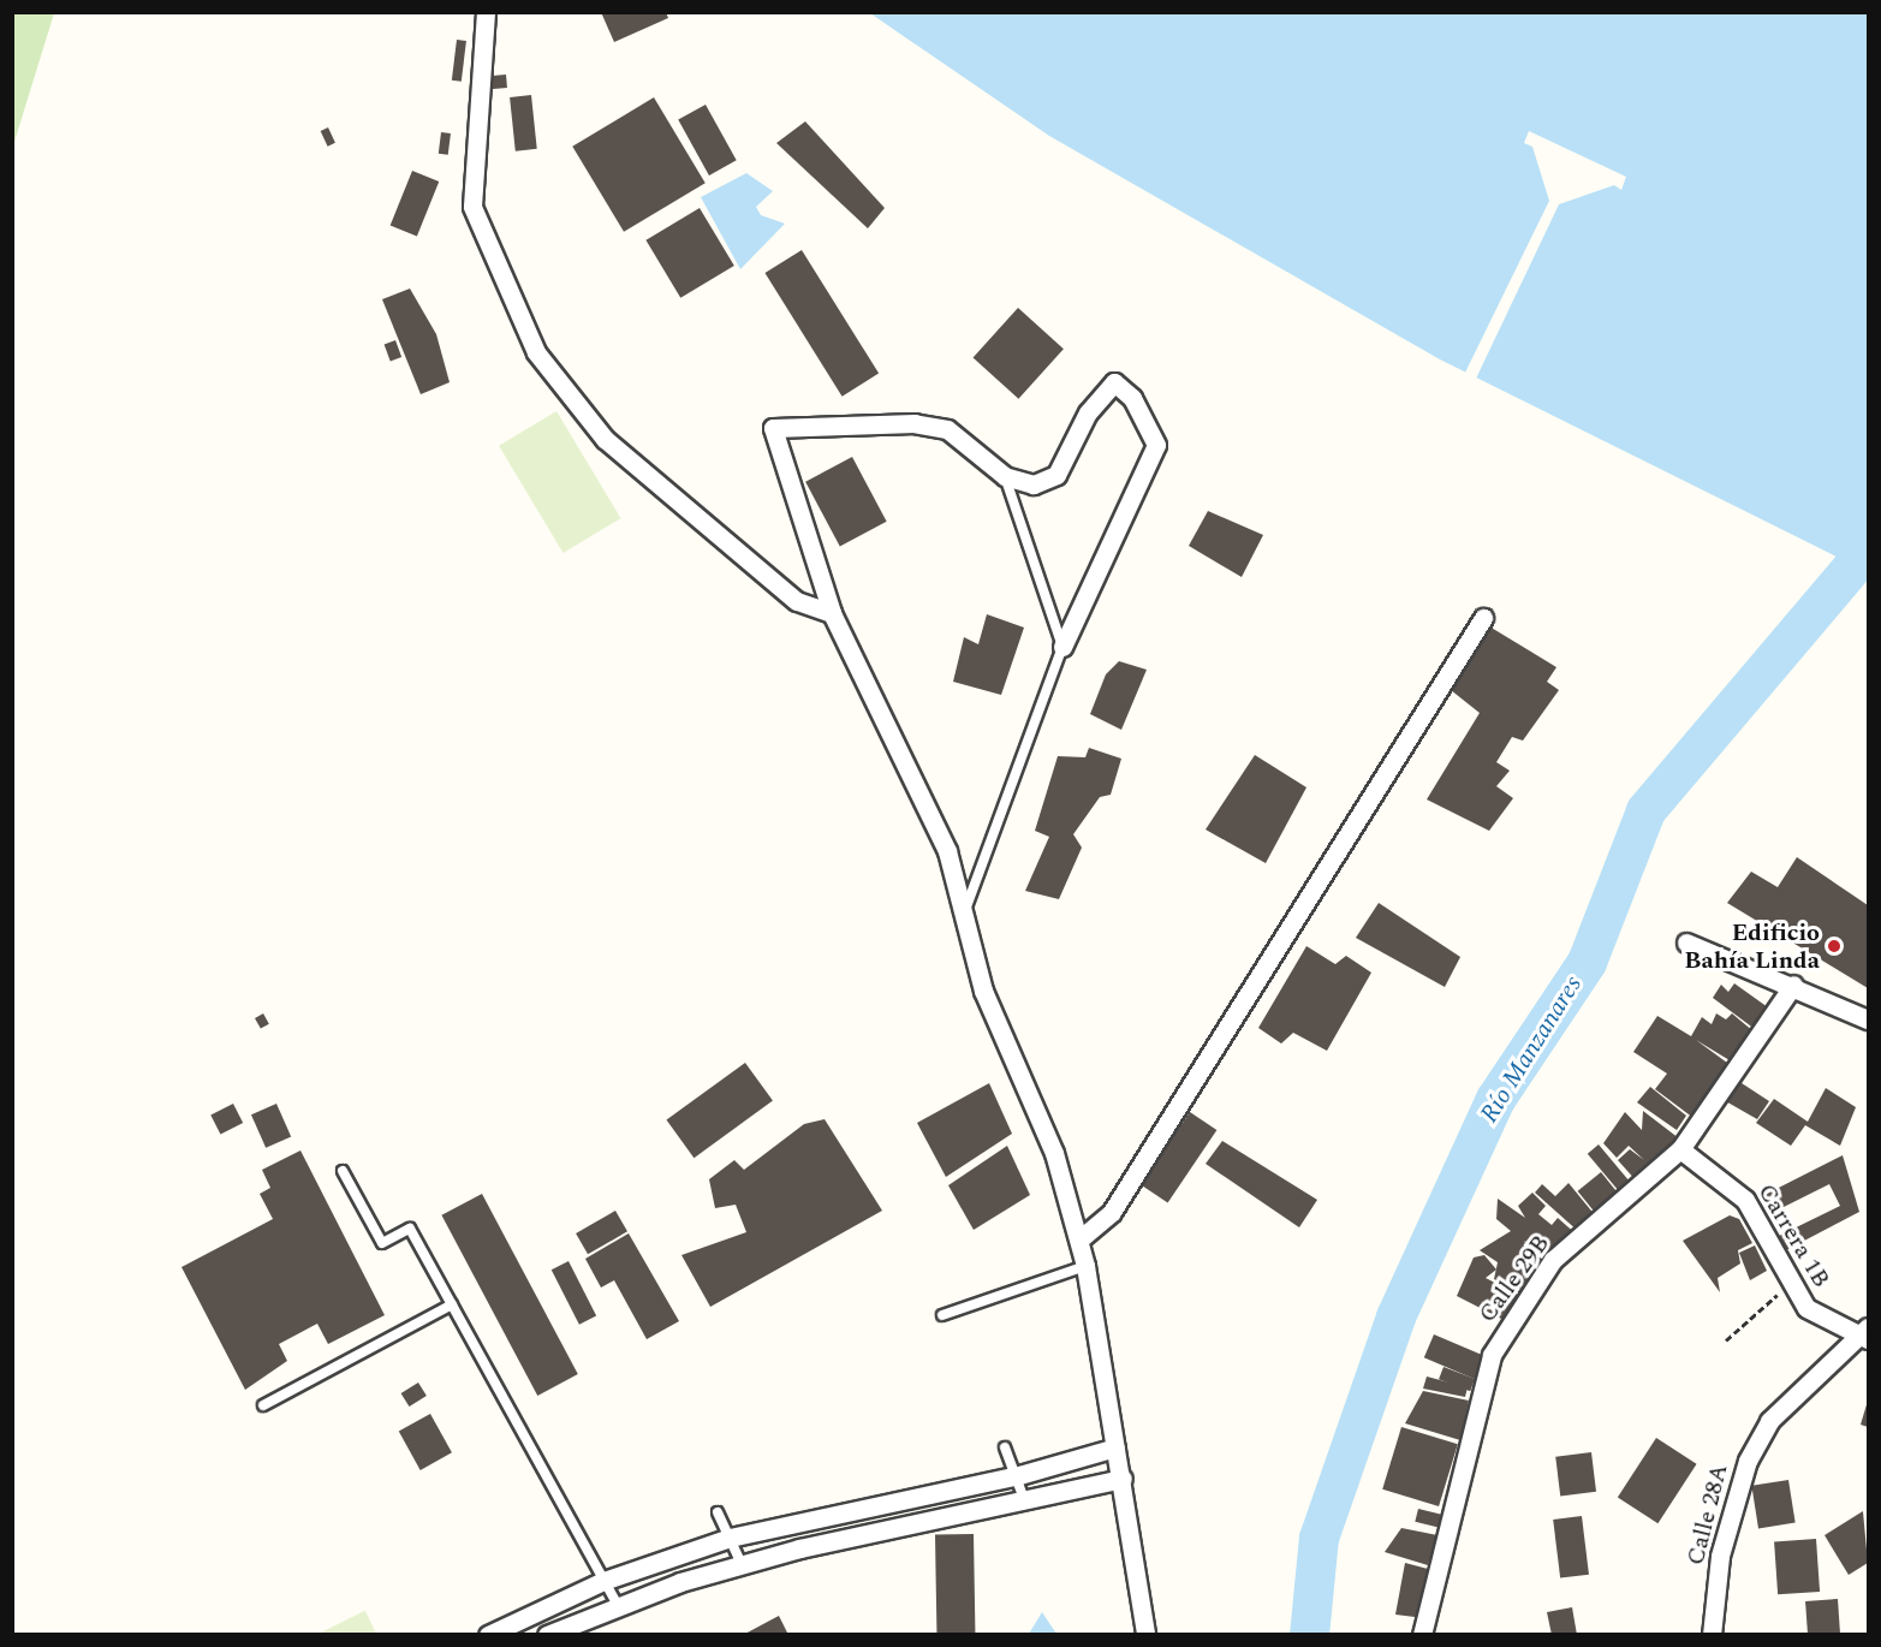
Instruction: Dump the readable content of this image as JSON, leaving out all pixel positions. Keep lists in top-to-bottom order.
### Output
{
  "streets": {
    "street": ["Carrera 1B", "Calle 29B", "Calle 28A"]
  },
  "crossings": [
    ["Carrera 1B", "Calle 29B"],
    ["Carrera 1B", "Calle 28A"]
  ],
  "water": ["Río Manzanares"],
  "places": ["Edificio Bahía Linda"]
}
